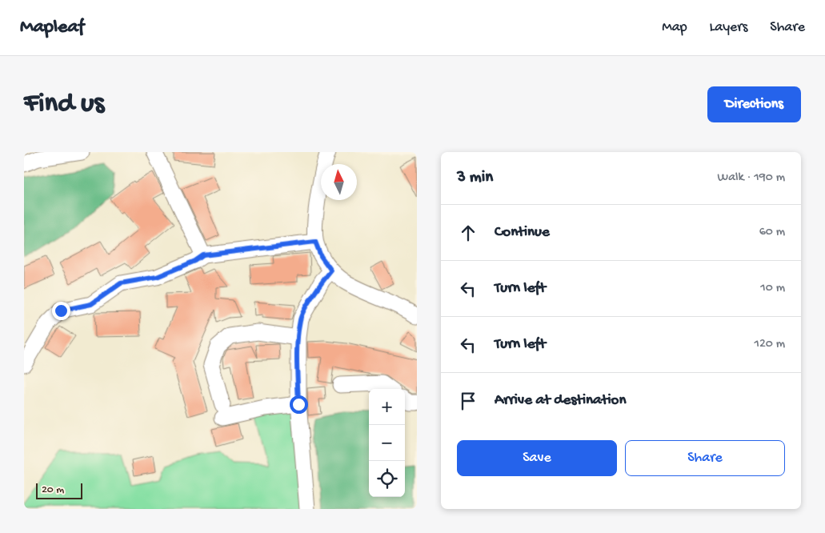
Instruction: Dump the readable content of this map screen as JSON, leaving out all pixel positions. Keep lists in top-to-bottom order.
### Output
{
  "scale_bar": "20 m",
  "north": "top",
  "page": {
    "header": "Mapleaf",
    "nav": ["Map", "Layers", "Share"],
    "buttons": [
      "Directions",
      ["Save", "Share"]
    ],
    "title": "Find us",
    "heading": ["3 min", "Walk · 190 m"],
    "list": [
      ["Continue", "60 m"],
      ["Turn left", "10 m"],
      ["Turn left", "120 m"],
      "Arrive at destination"
    ],
    "map_buttons": ["+", "−"],
    "scale": "20 m"
  }
}
